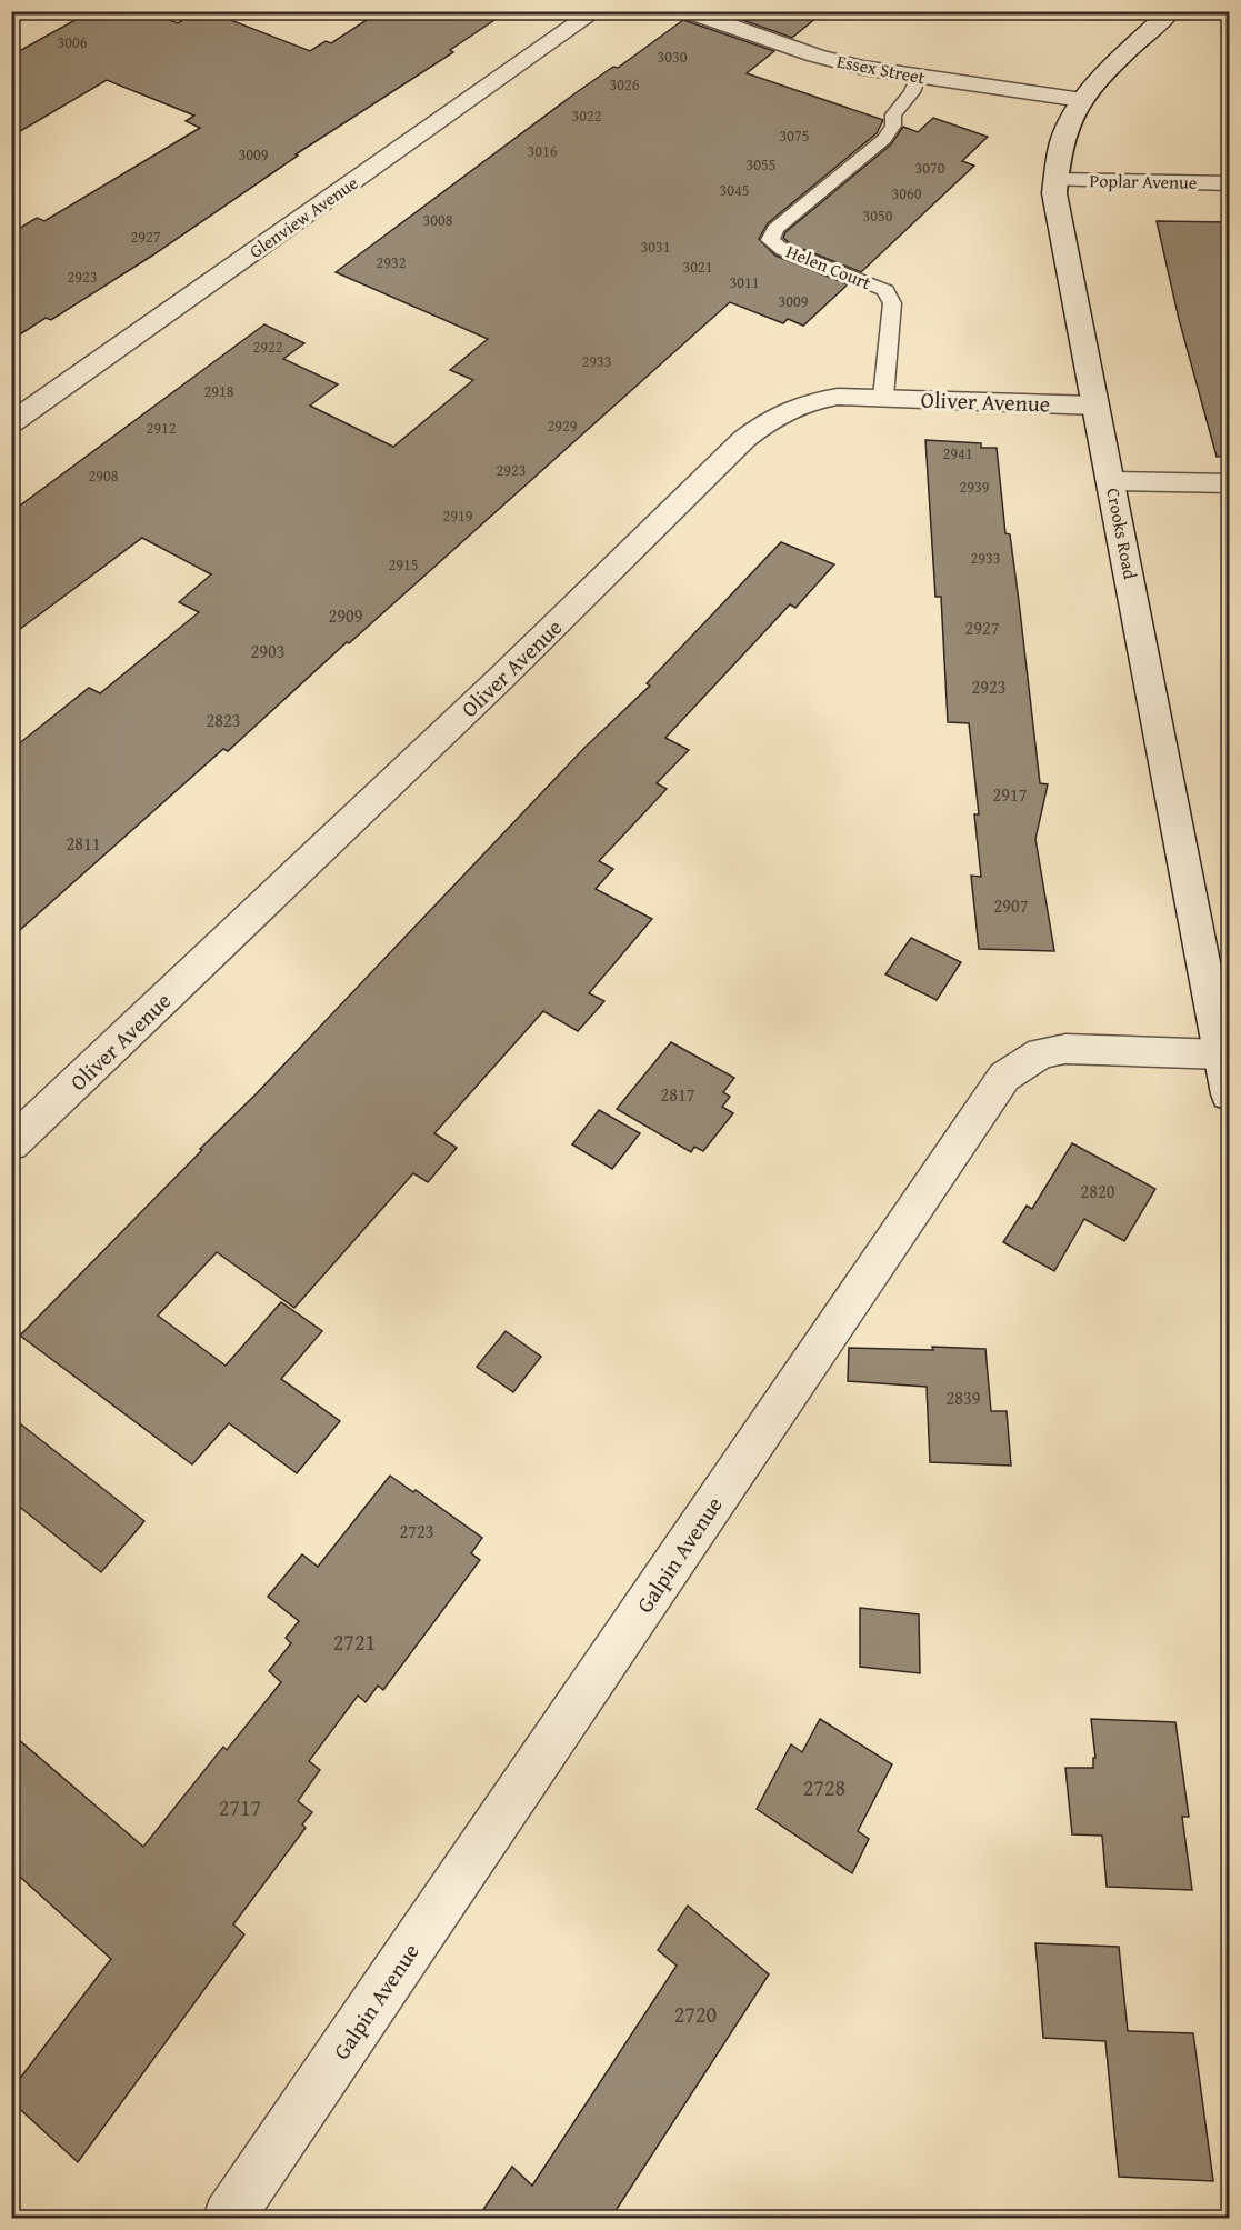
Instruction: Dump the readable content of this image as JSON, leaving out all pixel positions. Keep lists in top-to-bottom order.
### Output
{
  "streets": {
    "street": [
      "Essex Street",
      "Poplar Avenue",
      "Glenview Avenue",
      "Oliver Avenue",
      "Crooks Road",
      "Galpin Avenue"
    ],
    "lane": ["Helen Court"]
  },
  "crossings": [
    ["Essex Street", "Helen Court"],
    ["Essex Street", "Crooks Road"],
    ["Poplar Avenue", "Crooks Road"],
    ["Helen Court", "Oliver Avenue"],
    ["Oliver Avenue", "Crooks Road"],
    ["Crooks Road", "Galpin Avenue"]
  ],
  "house_numbers": [
    "3006",
    "3030",
    "3026",
    "3022",
    "3075",
    "3016",
    "3009",
    "3055",
    "3070",
    "3045",
    "3060",
    "3050",
    "3008",
    "2927",
    "3031",
    "2932",
    "3021",
    "2923",
    "3011",
    "3009",
    "2922",
    "2933",
    "2918",
    "2929",
    "2912",
    "2941",
    "2923",
    "2908",
    "2939",
    "2919",
    "2933",
    "2915",
    "2909",
    "2927",
    "2903",
    "2923",
    "2823",
    "2917",
    "2811",
    "2907",
    "2817",
    "2820",
    "2839",
    "2723",
    "2721",
    "2728",
    "2717",
    "2720"
  ]
}
